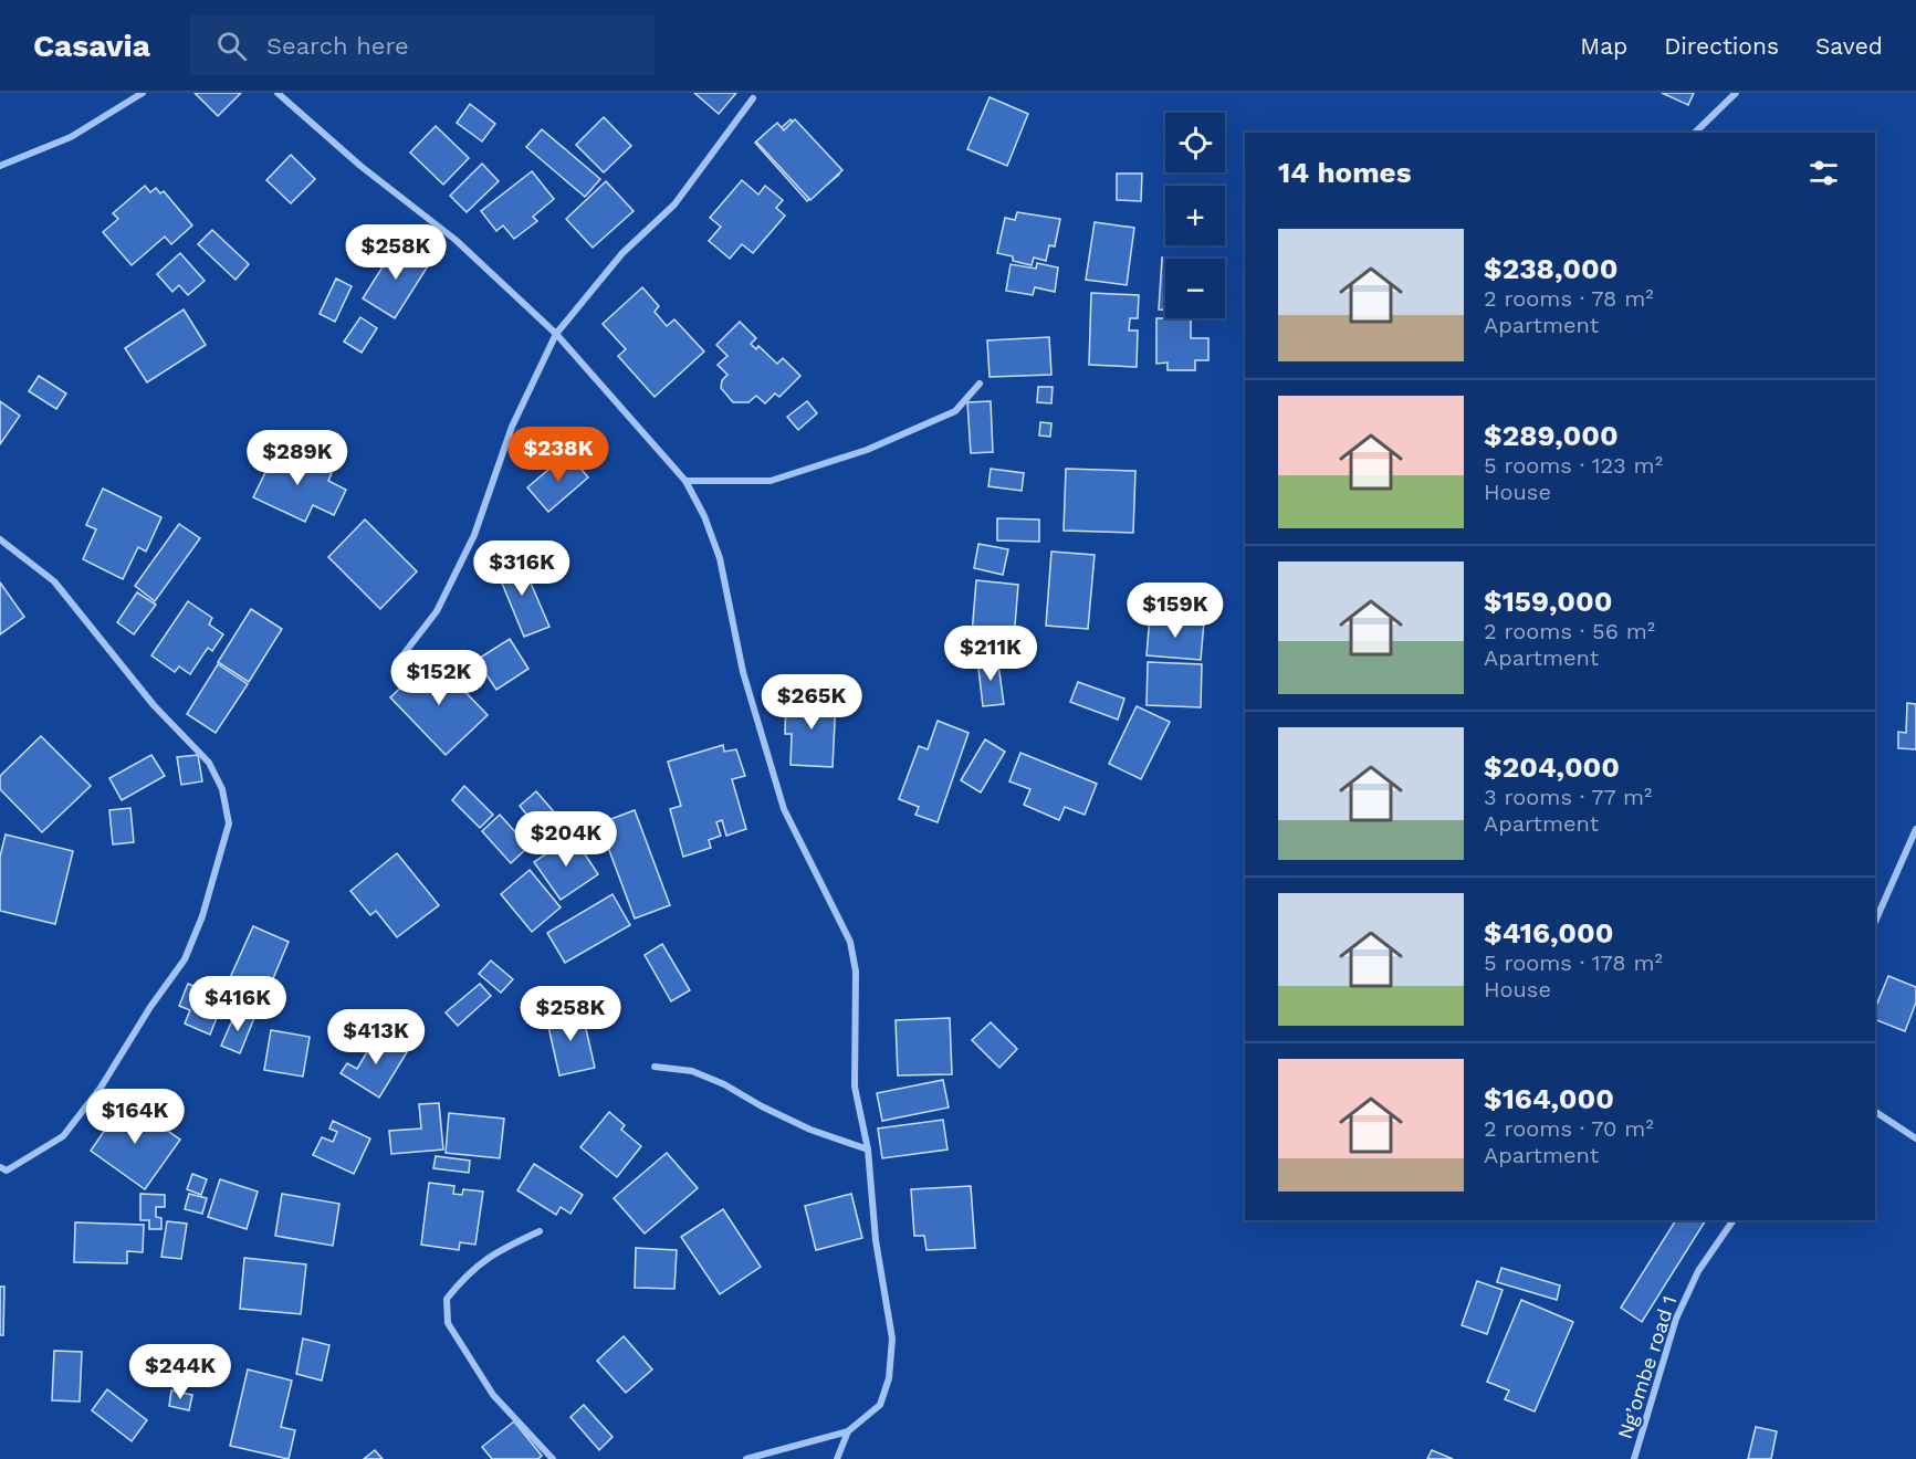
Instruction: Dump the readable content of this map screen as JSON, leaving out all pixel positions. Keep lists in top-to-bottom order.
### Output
{
  "streets": {
    "street": ["Ng’ombe road 1"]
  },
  "page": {
    "header": "Casavia",
    "search": "Search here",
    "nav": ["Map", "Directions", "Saved"],
    "map_buttons": ["+", "−"],
    "heading": "14 homes",
    "list": [
      {
        "name": "$238,000",
        "note": "2 rooms · 78 m² · Apartment"
      },
      {
        "name": "$289,000",
        "note": "5 rooms · 123 m² · House"
      },
      {
        "name": "$159,000",
        "note": "2 rooms · 56 m² · Apartment"
      },
      {
        "name": "$204,000",
        "note": "3 rooms · 77 m² · Apartment"
      },
      {
        "name": "$416,000",
        "note": "5 rooms · 178 m² · House"
      },
      {
        "name": "$164,000",
        "note": "2 rooms · 70 m² · Apartment"
      }
    ],
    "price": [
      "$258K",
      "$238K",
      "$289K",
      "$316K",
      "$159K",
      "$211K",
      "$152K",
      "$265K",
      "$204K",
      "$416K",
      "$258K",
      "$413K",
      "$164K",
      "$244K"
    ]
  }
}
